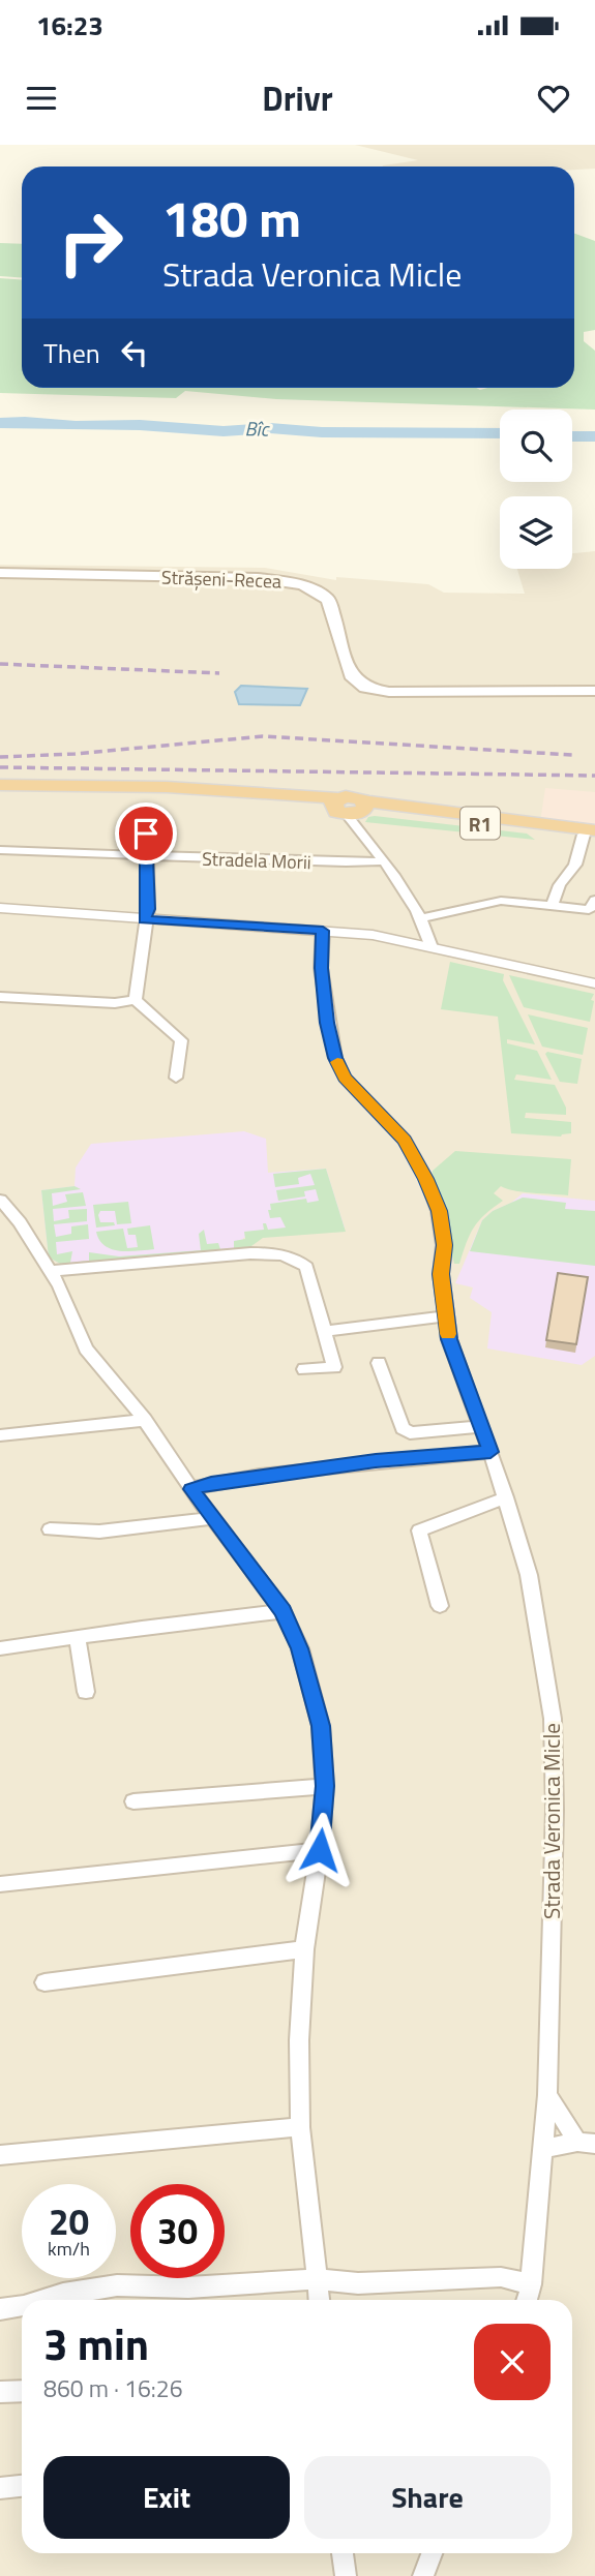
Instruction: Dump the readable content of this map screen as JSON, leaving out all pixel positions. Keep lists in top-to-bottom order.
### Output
{
  "streets": {
    "highway": ["R1"],
    "main road": ["Strășeni-Recea"],
    "street": ["Stradela Morii", "Strada Veronica Micle"]
  },
  "water": ["Bîc"],
  "page": {
    "status": "16:23",
    "header": "Drivr",
    "turn": ["180 m", "Strada Veronica Micle"],
    "then": "Then",
    "speed": "20 km/h",
    "limit": "30",
    "heading": ["3 min", "860 m · 16:26"],
    "buttons": ["Exit", "Share"]
  }
}
